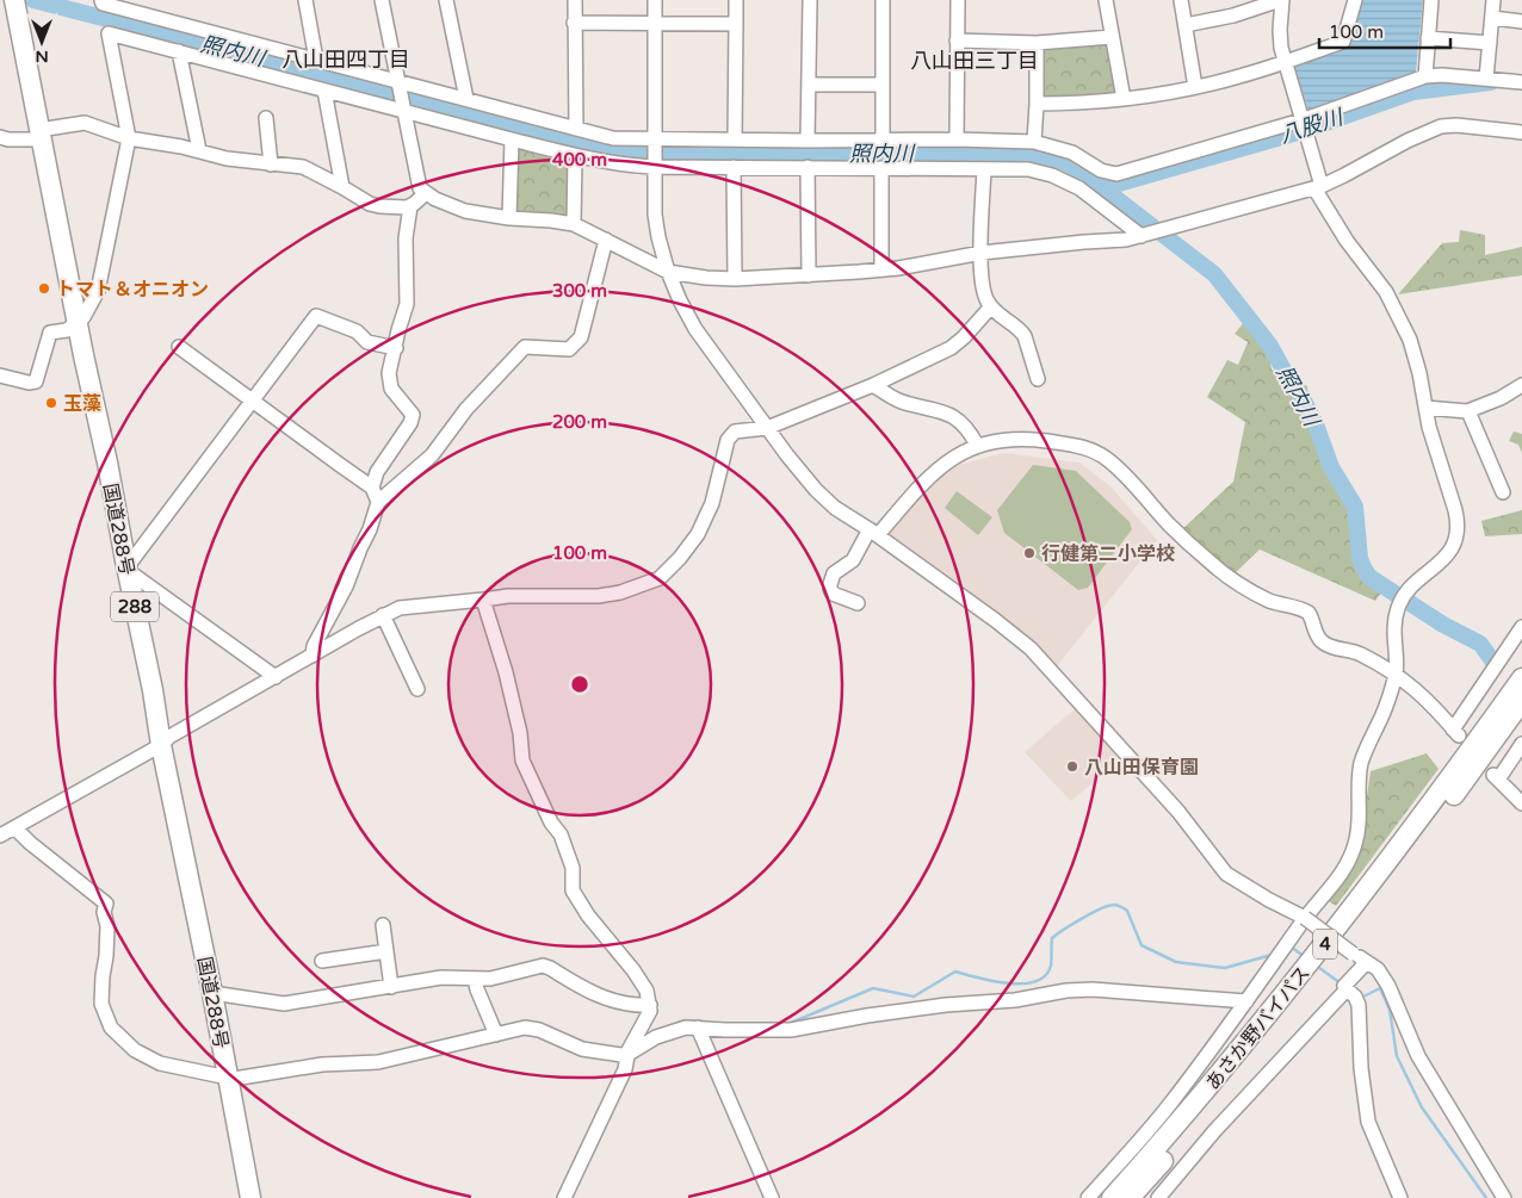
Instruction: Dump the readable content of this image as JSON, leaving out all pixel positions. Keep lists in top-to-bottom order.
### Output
{
  "streets": {
    "highway": [
      "国道288号",
      "288",
      "4",
      "あさか野バイパス"
    ]
  },
  "districts": ["八山田四丁目", "八山田三丁目"],
  "water": ["照内川", "八股川"],
  "places": [
    "トマト＆オニオン",
    "玉藻",
    "行健第二小学校",
    "八山田保育園"
  ],
  "scale_bar": "100 m",
  "north": "bottom",
  "rings": [
    "400 m",
    "300 m",
    "200 m",
    "100 m"
  ]
}
